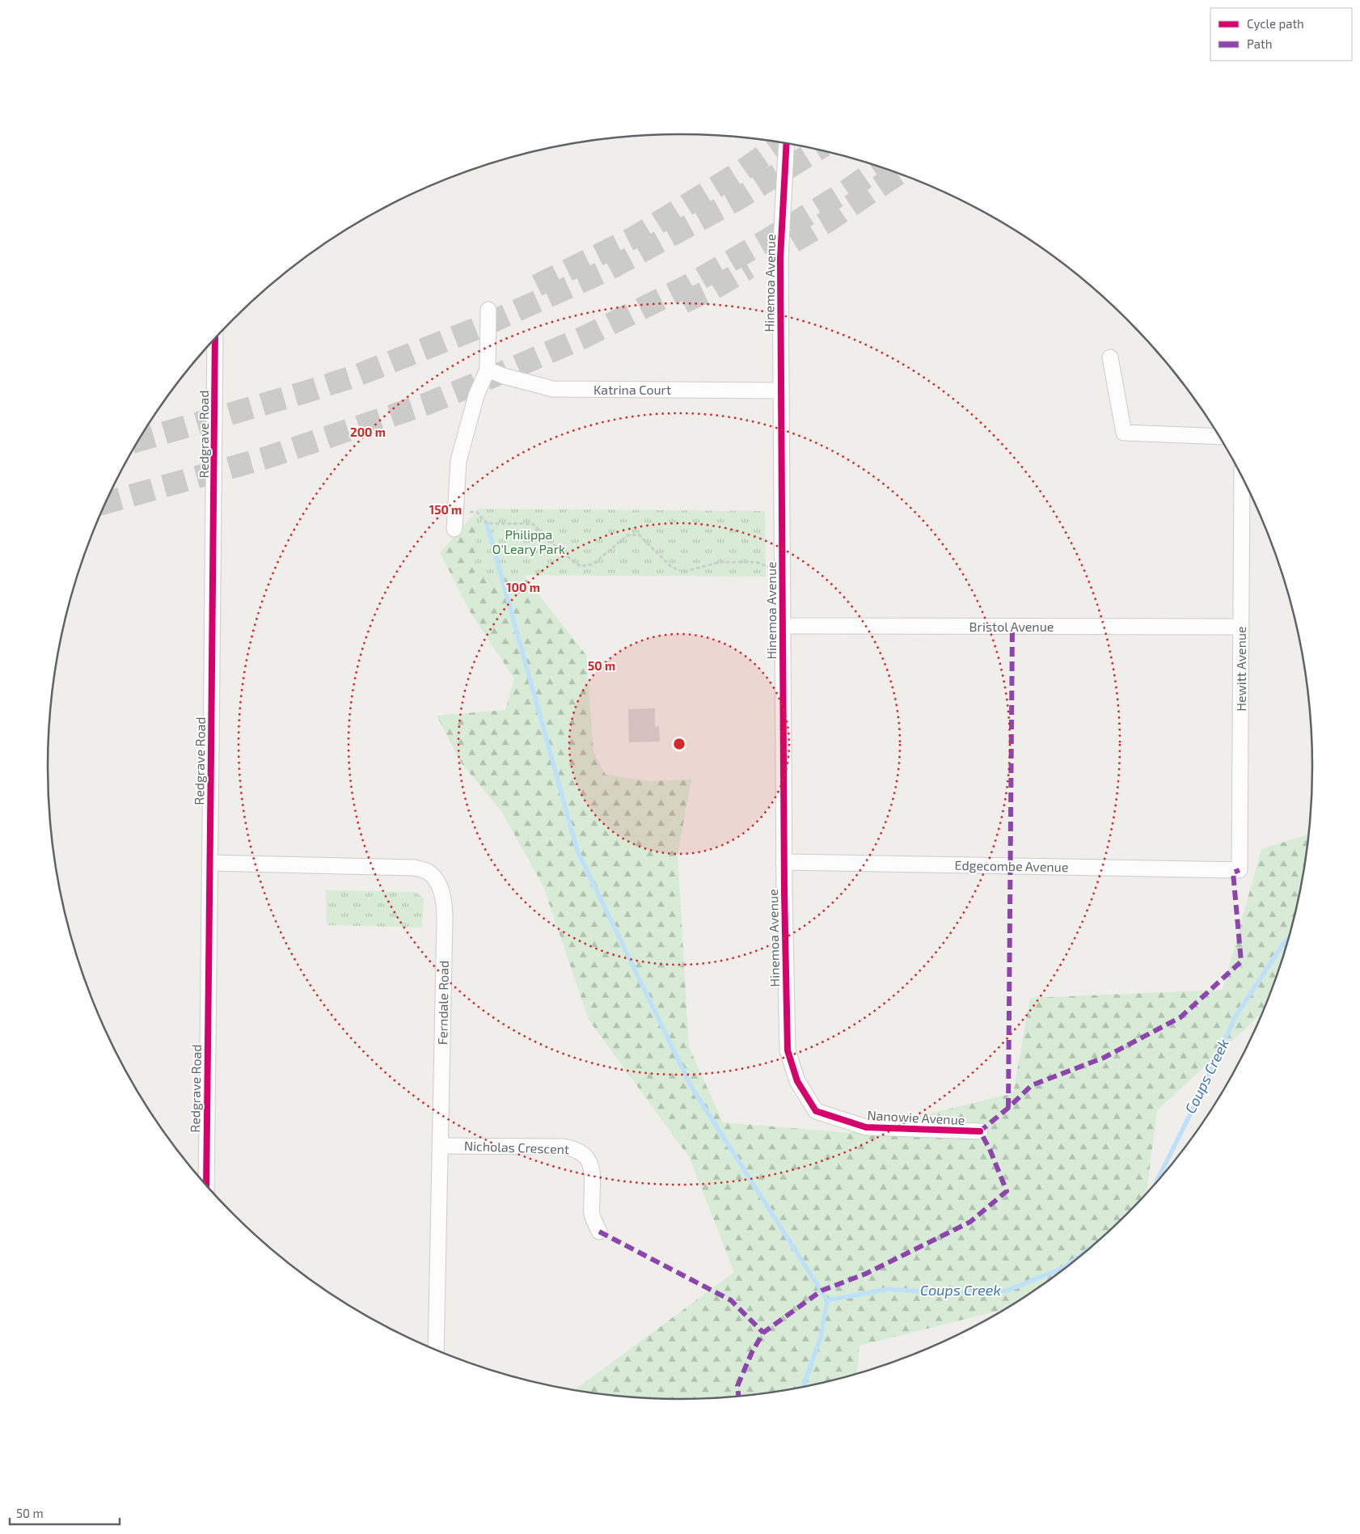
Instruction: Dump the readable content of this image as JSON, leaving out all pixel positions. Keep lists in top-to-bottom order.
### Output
{
  "streets": {
    "street": [
      "Hinemoa Avenue",
      "Katrina Court",
      "Redgrave Road",
      "Bristol Avenue",
      "Hewitt Avenue",
      "Edgecombe Avenue",
      "Ferndale Road",
      "Nanowie Avenue",
      "Nicholas Crescent"
    ]
  },
  "crossings": [
    ["Hinemoa Avenue", "Katrina Court"],
    ["Hinemoa Avenue", "Bristol Avenue"],
    ["Hinemoa Avenue", "Edgecombe Avenue"],
    ["Hinemoa Avenue", "Nanowie Avenue"],
    ["Redgrave Road", "Ferndale Road"],
    ["Bristol Avenue", "Hewitt Avenue"],
    ["Hewitt Avenue", "Edgecombe Avenue"],
    ["Ferndale Road", "Nicholas Crescent"]
  ],
  "water": ["Coups Creek"],
  "parks": ["Philippa O'Leary Park"],
  "legend": ["Cycle path", "Path"],
  "scale_bar": "50 m",
  "rings": [
    "200 m",
    "150 m",
    "100 m",
    "50 m"
  ]
}
